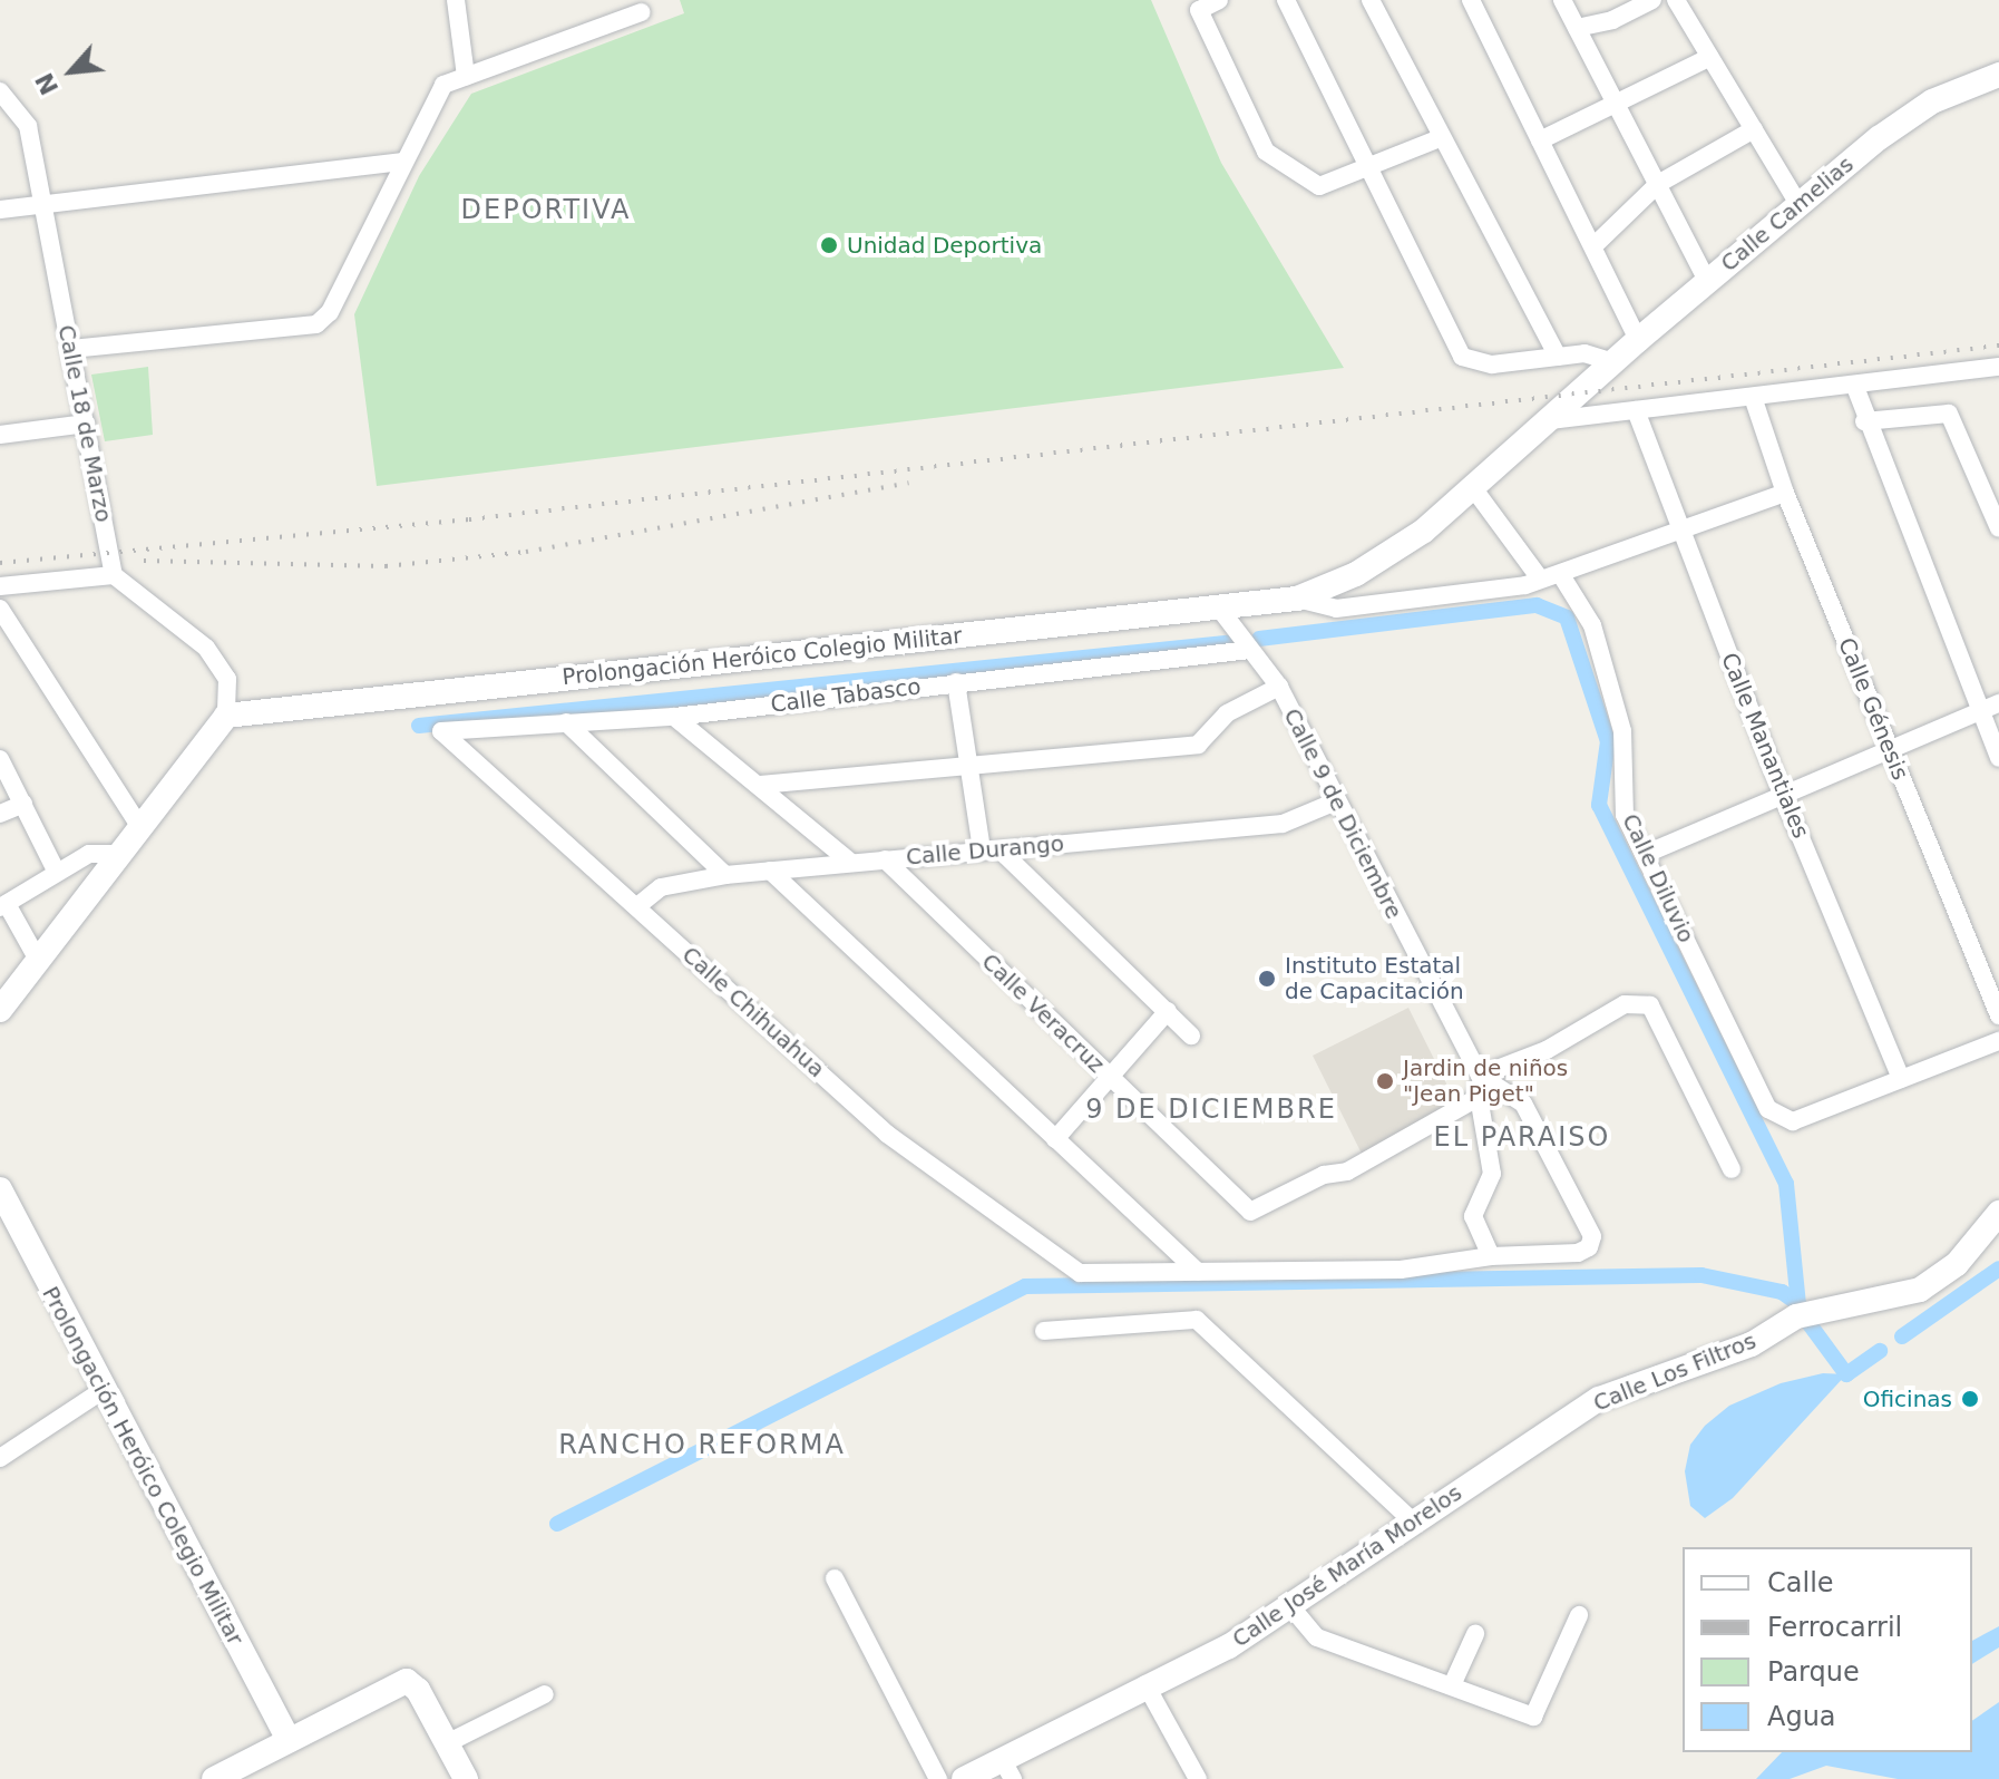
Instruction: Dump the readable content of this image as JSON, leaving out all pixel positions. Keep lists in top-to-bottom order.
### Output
{
  "streets": {
    "street": [
      "Calle Camelias",
      "Calle 18 de Marzo",
      "Prolongación Heróico Colegio Militar",
      "Calle Tabasco",
      "Calle Génesis",
      "Calle Manantiales",
      "Calle 9 de Diciembre",
      "Calle Durango",
      "Calle Diluvio",
      "Calle Chihuahua",
      "Calle Veracruz",
      "Calle Los Filtros",
      "Calle José María Morelos"
    ]
  },
  "crossings": [
    ["Calle Camelias", "Prolongación Heróico Colegio Militar"],
    ["Calle Tabasco", "Calle 9 de Diciembre"],
    ["Calle Tabasco", "Calle Chihuahua"],
    ["Calle Manantiales", "Calle Diluvio"],
    ["Calle 9 de Diciembre", "Calle Durango"],
    ["Calle Durango", "Calle Chihuahua"],
    ["Calle Durango", "Calle Veracruz"],
    ["Calle Los Filtros", "Calle José María Morelos"]
  ],
  "districts": [
    "DEPORTIVA",
    "9 DE DICIEMBRE",
    "EL PARAISO",
    "RANCHO REFORMA"
  ],
  "places": [
    "Unidad Deportiva",
    "Instituto Estatal de Capacitación",
    "Jardin de niños \"Jean Piget\"",
    "Oficinas"
  ],
  "legend": [
    "Calle",
    "Ferrocarril",
    "Parque",
    "Agua"
  ],
  "north": "bottom left"
}
